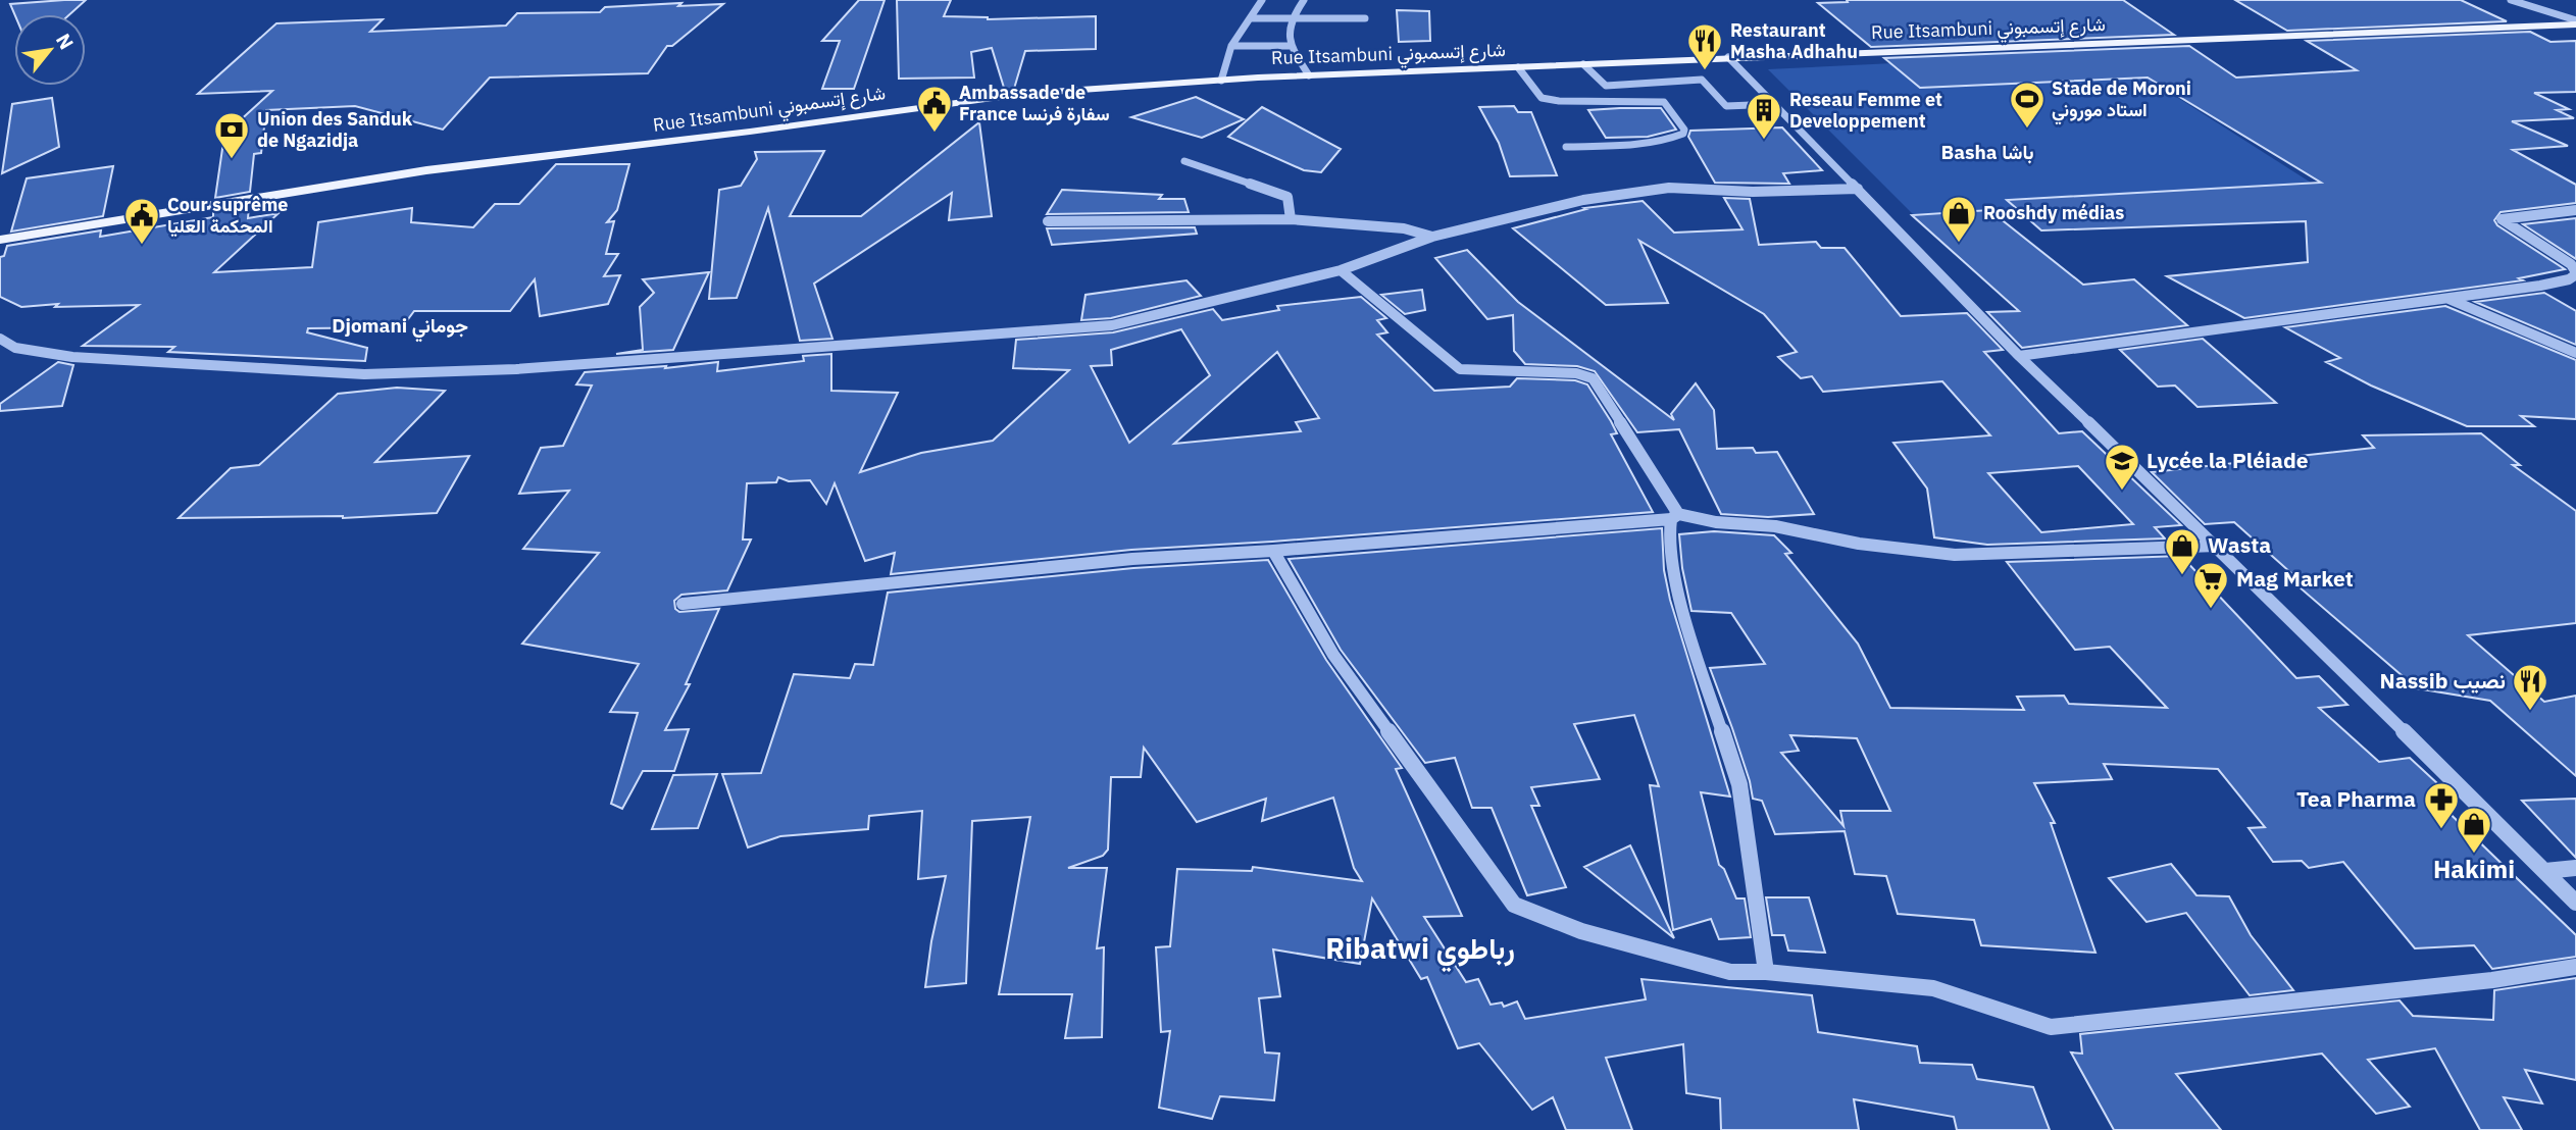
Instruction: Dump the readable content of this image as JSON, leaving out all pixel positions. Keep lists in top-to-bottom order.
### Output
{
  "streets": {
    "main road": ["Rue Itsambuni شارع إتسمبوني"]
  },
  "districts": ["Basha باشا", "Djomani جوماني", "Ribatwi رباطوي"],
  "places": {
    "restaurant": ["Restaurant Masha Adhahu", "Nassib نصيب"],
    "sports": ["Stade de Moroni استاد موروني"],
    "public building": ["Ambassade de France سفارة فرنسا", "Cour suprême المحكمة العليا"],
    "building": ["Reseau Femme et Developpement"],
    "bank": ["Union des Sanduk de Ngazidja"],
    "shop": ["Rooshdy médias", "Wasta", "Hakimi"],
    "school or university": ["Lycée la Pléiade"],
    "supermarket": ["Mag Market"],
    "pharmacy": ["Tea Pharma"]
  },
  "north": "top right"
}
